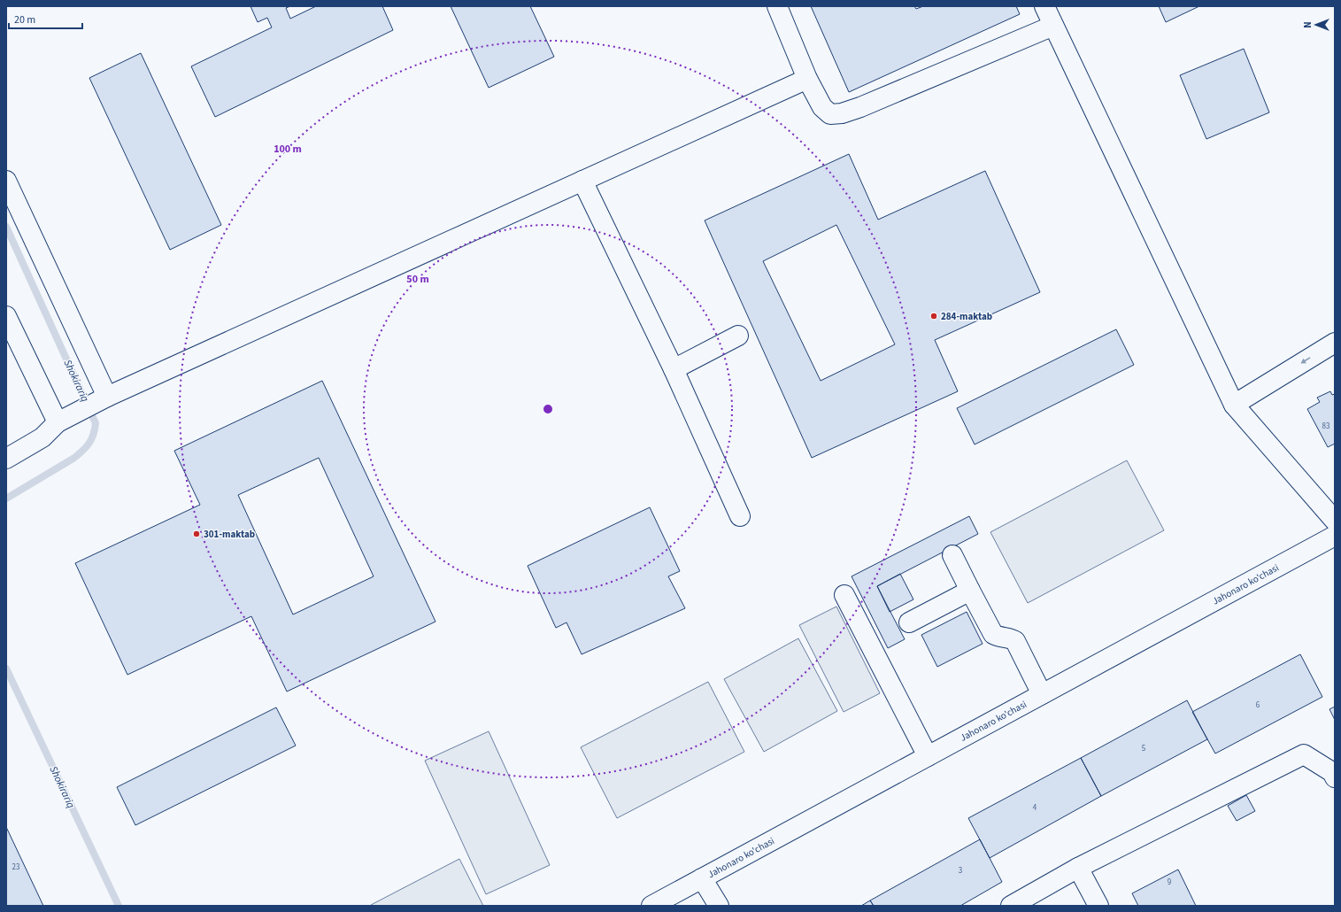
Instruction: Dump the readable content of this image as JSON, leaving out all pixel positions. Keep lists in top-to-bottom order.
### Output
{
  "streets": {
    "street": ["Jahonaro ko'chasi"]
  },
  "water": ["Shokirariq"],
  "places": ["284-maktab", "301-maktab"],
  "house_numbers": [
    "83",
    "6",
    "5",
    "4",
    "23",
    "3",
    "9"
  ],
  "scale_bar": "20 m",
  "north": "left",
  "rings": ["100 m", "50 m"]
}
